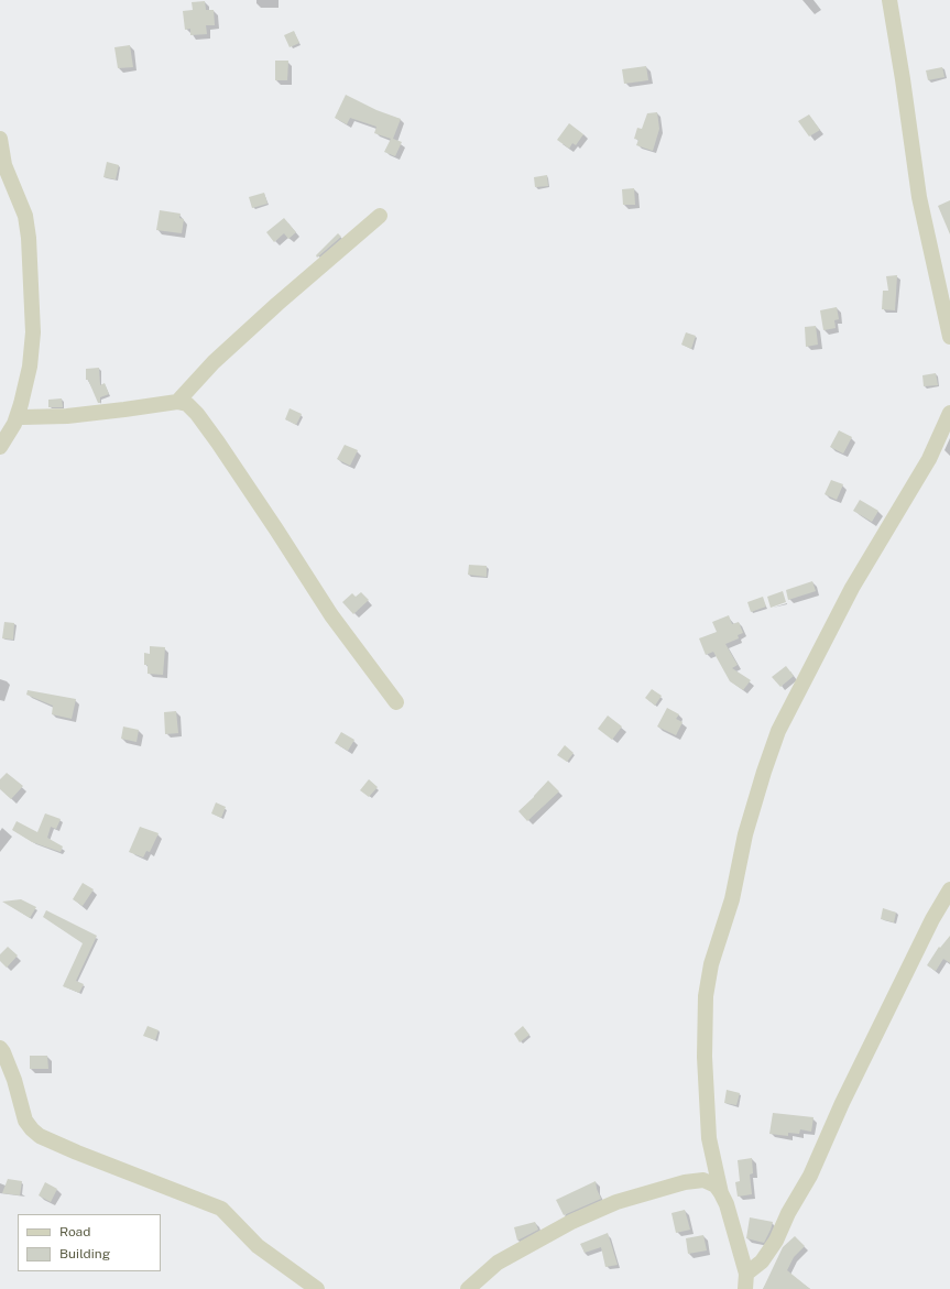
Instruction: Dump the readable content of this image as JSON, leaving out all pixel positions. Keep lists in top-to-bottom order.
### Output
{
  "legend": ["Road", "Building"]
}
